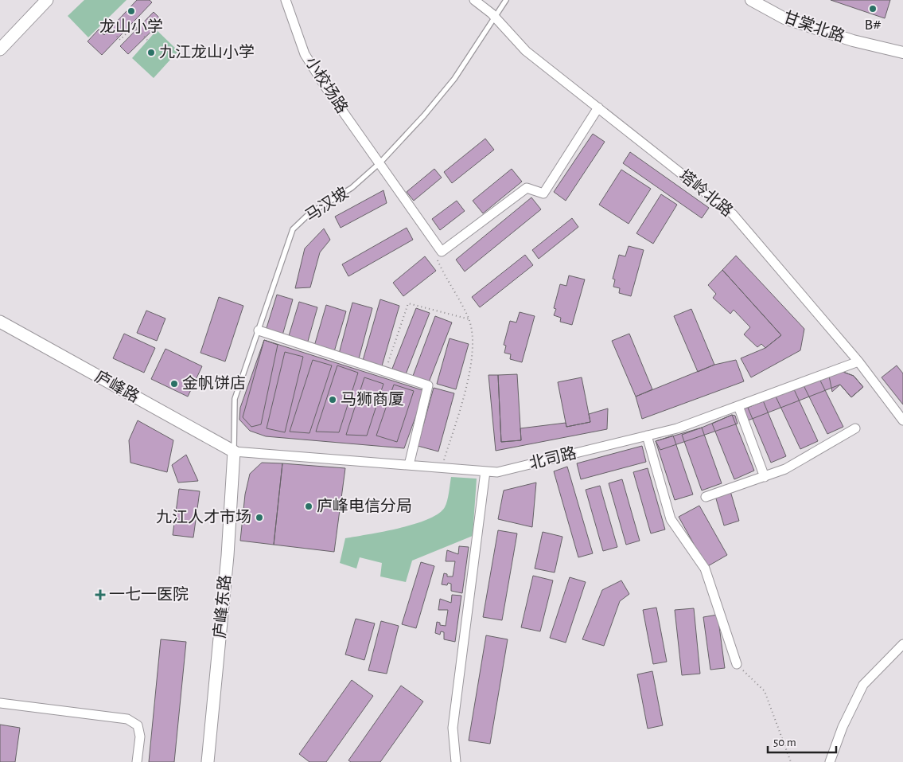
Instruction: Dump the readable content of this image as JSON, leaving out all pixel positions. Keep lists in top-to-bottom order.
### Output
{
  "streets": {
    "main road": ["庐峰路", "庐峰东路"],
    "street": [
      "甘棠北路",
      "小校场路",
      "塔岭北路",
      "北司路"
    ],
    "lane": ["马汉坡"]
  },
  "crossings": [
    ["小校场路", "塔岭北路"],
    ["小校场路", "马汉坡"],
    ["塔岭北路", "马汉坡"],
    ["塔岭北路", "北司路"],
    ["马汉坡", "庐峰路"],
    ["马汉坡", "北司路"],
    ["马汉坡", "庐峰东路"],
    ["庐峰路", "北司路"],
    ["庐峰路", "庐峰东路"],
    ["北司路", "庐峰东路"]
  ],
  "places": {
    "other": [
      "B#",
      "龙山小学",
      "九江龙山小学",
      "金帆饼店",
      "马狮商厦",
      "庐峰电信分局",
      "九江人才市场"
    ],
    "health": ["一七一医院"]
  },
  "scale_bar": "50 m"
}
